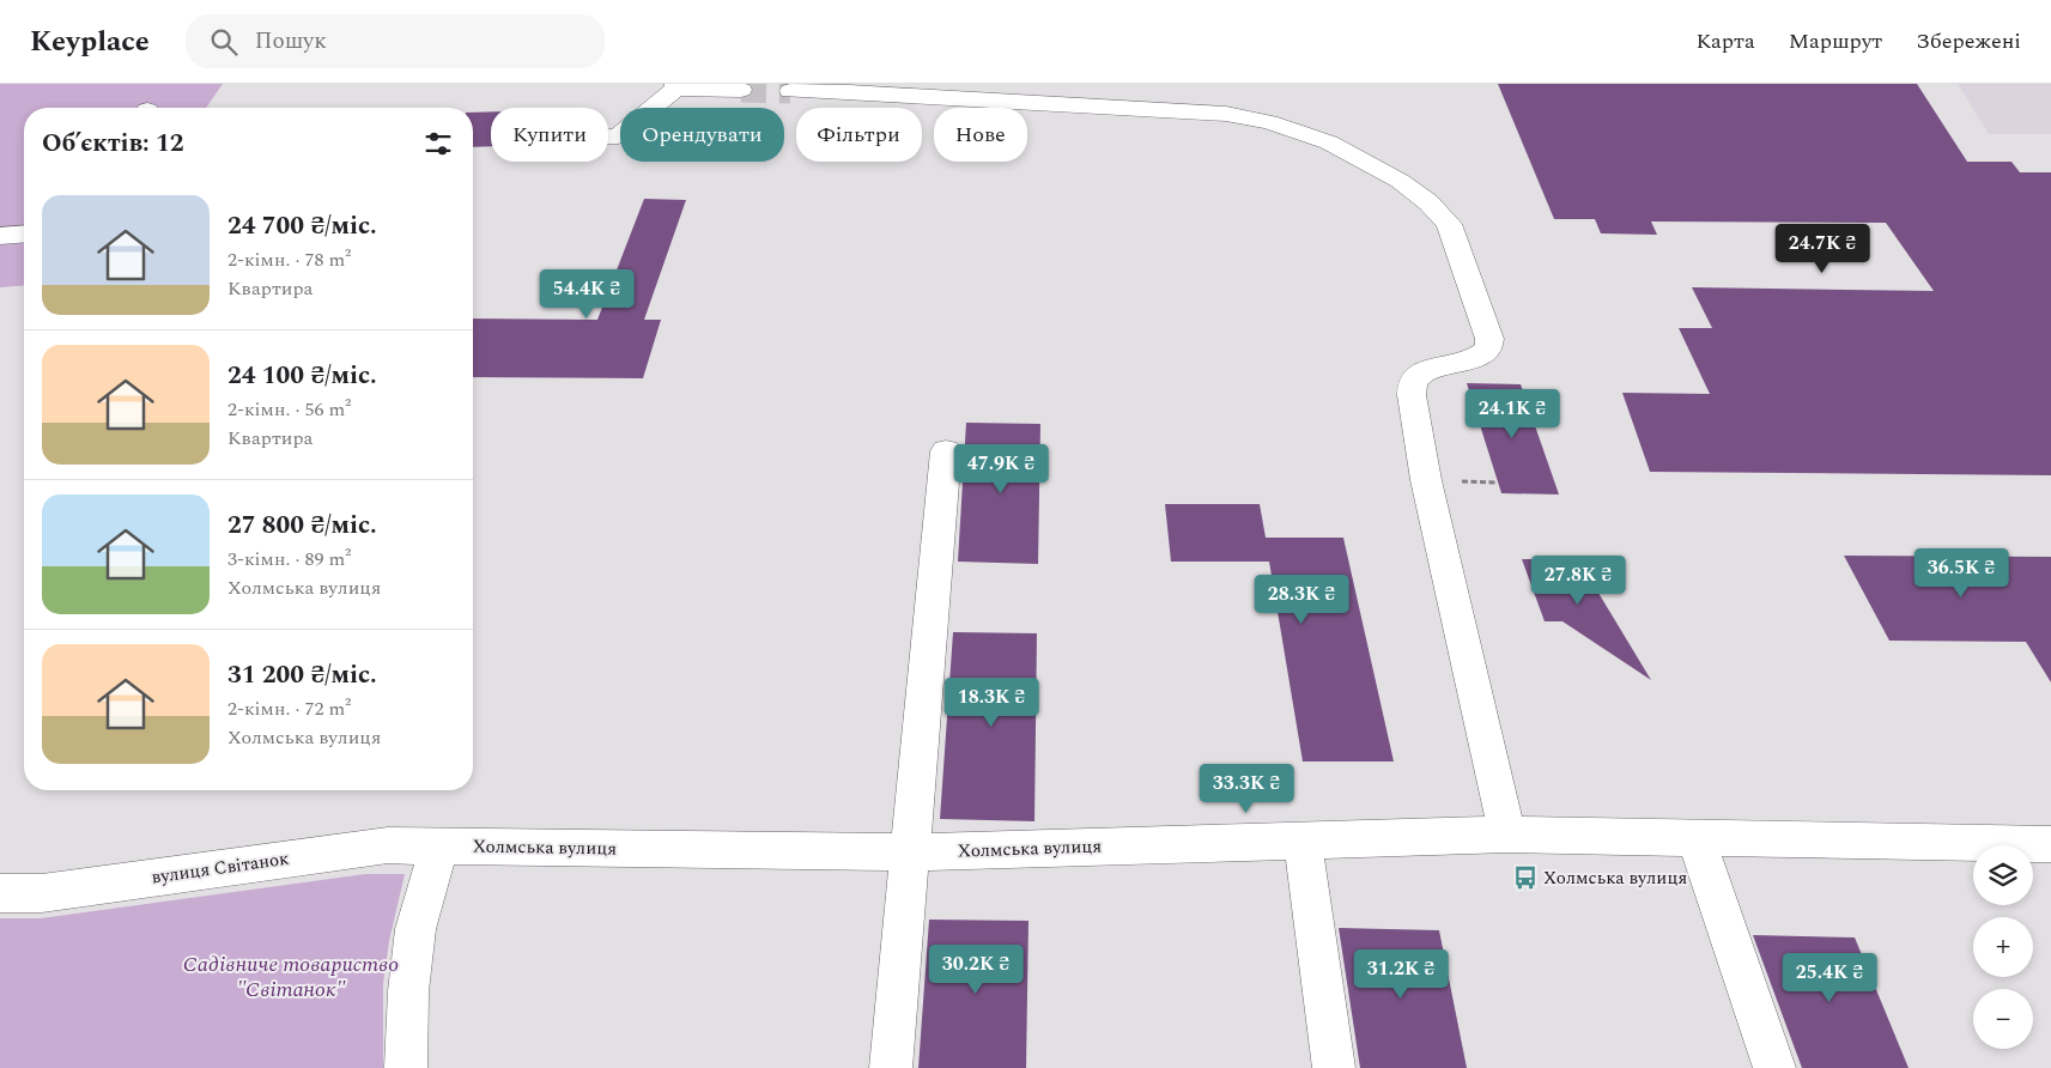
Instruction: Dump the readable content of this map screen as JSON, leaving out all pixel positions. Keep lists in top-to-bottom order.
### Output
{
  "streets": {
    "street": ["Холмська вулиця", "вулиця Світанок"]
  },
  "crossings": [
    ["Холмська вулиця", "вулиця Світанок"]
  ],
  "parks": ["Садівниче товариство \"Світанок\""],
  "places": {
    "bus stop": ["Холмська вулиця"]
  },
  "page": {
    "header": "Keyplace",
    "search": "Пошук",
    "nav": ["Карта", "Маршрут", "Збережені"],
    "chip": [
      "Купити",
      "Орендувати",
      "Фільтри",
      "Нове"
    ],
    "heading": "Об’єктів: 12",
    "list": [
      {
        "name": "24 700 ₴/міс.",
        "note": "2-кімн. · 78 m² · Квартира"
      },
      {
        "name": "24 100 ₴/міс.",
        "note": "2-кімн. · 56 m² · Квартира"
      },
      {
        "name": "27 800 ₴/міс.",
        "note": "3-кімн. · 89 m² · Холмська вулиця"
      },
      {
        "name": "31 200 ₴/міс.",
        "note": "2-кімн. · 72 m² · Холмська вулиця"
      }
    ],
    "price": [
      "24.7K ₴",
      "54.4K ₴",
      "24.1K ₴",
      "47.9K ₴",
      "36.5K ₴",
      "27.8K ₴",
      "28.3K ₴",
      "18.3K ₴",
      "33.3K ₴",
      "30.2K ₴",
      "31.2K ₴",
      "25.4K ₴"
    ],
    "map_buttons": ["+", "−"]
  }
}
